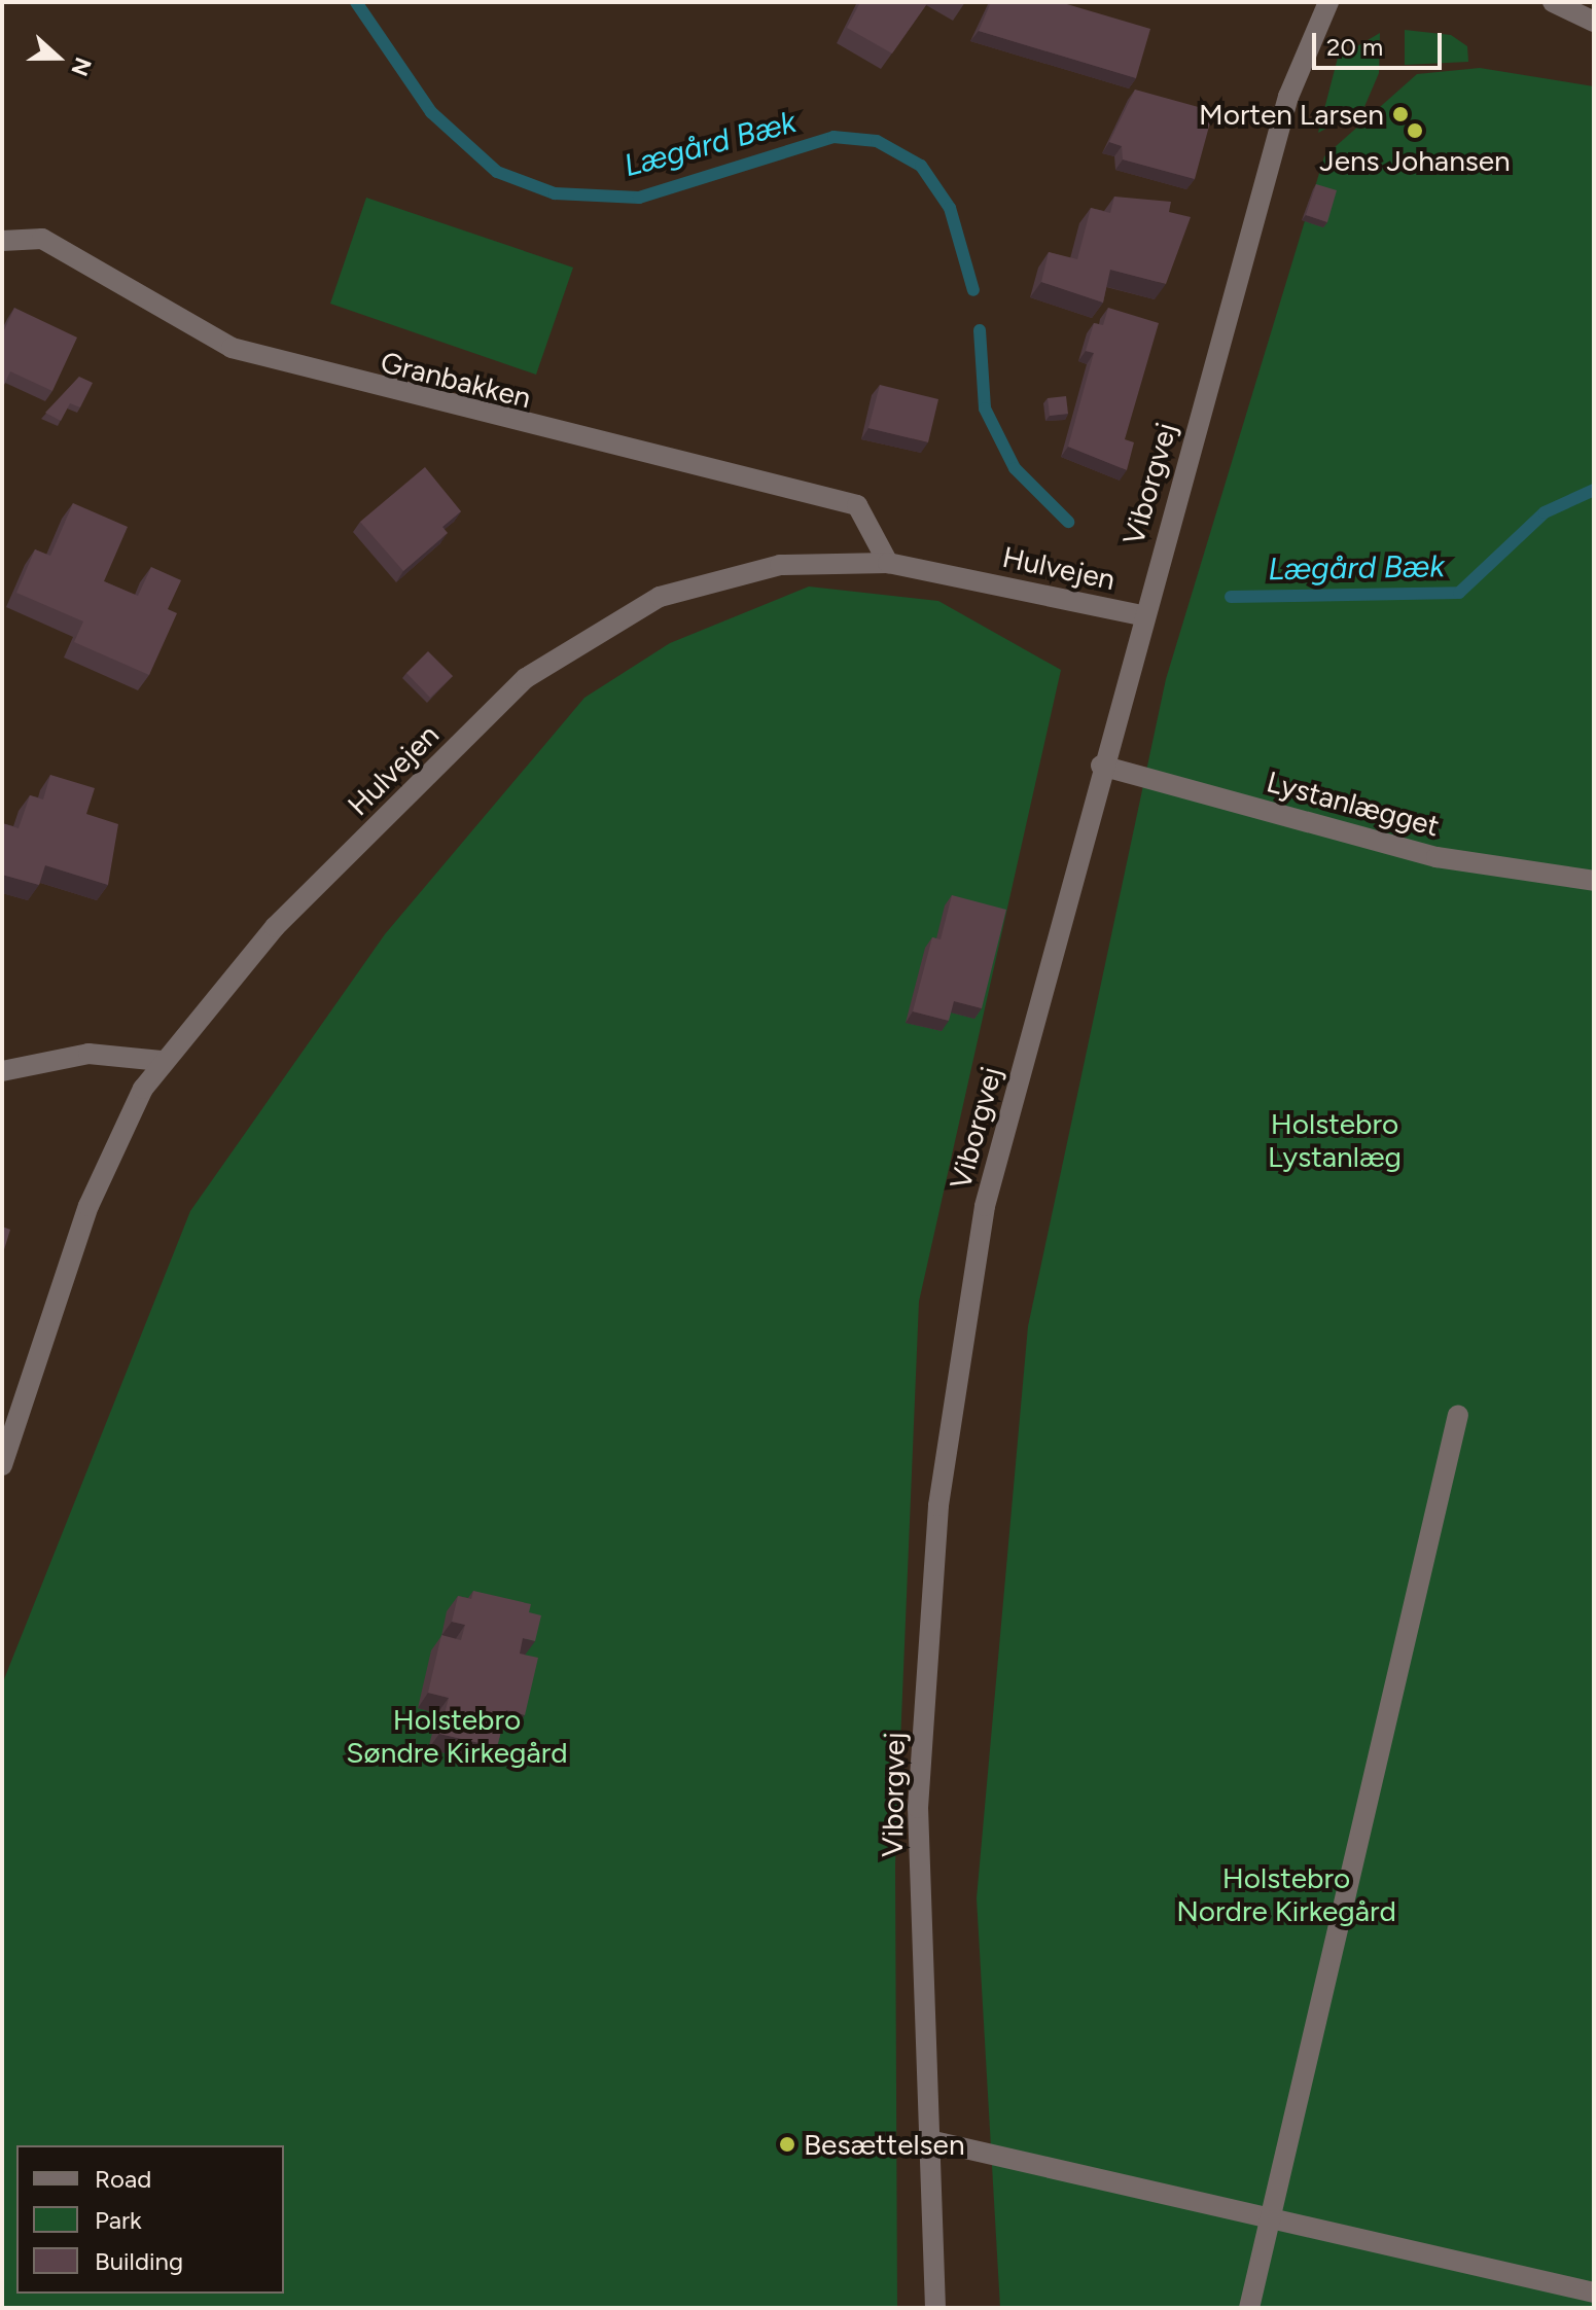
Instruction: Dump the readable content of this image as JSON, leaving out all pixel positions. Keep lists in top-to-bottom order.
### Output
{
  "streets": {
    "street": [
      "Granbakken",
      "Viborgvej",
      "Hulvejen",
      "Lystanlægget"
    ]
  },
  "crossings": [
    ["Granbakken", "Hulvejen"],
    ["Viborgvej", "Hulvejen"],
    ["Viborgvej", "Lystanlægget"]
  ],
  "water": ["Lægård Bæk"],
  "parks": ["Holstebro Lystanlæg", "Holstebro Søndre Kirkegård", "Holstebro Nordre Kirkegård"],
  "places": ["Morten Larsen", "Jens Johansen", "Besættelsen"],
  "legend": ["Road", "Park", "Building"],
  "scale_bar": "20 m",
  "north": "right"
}
